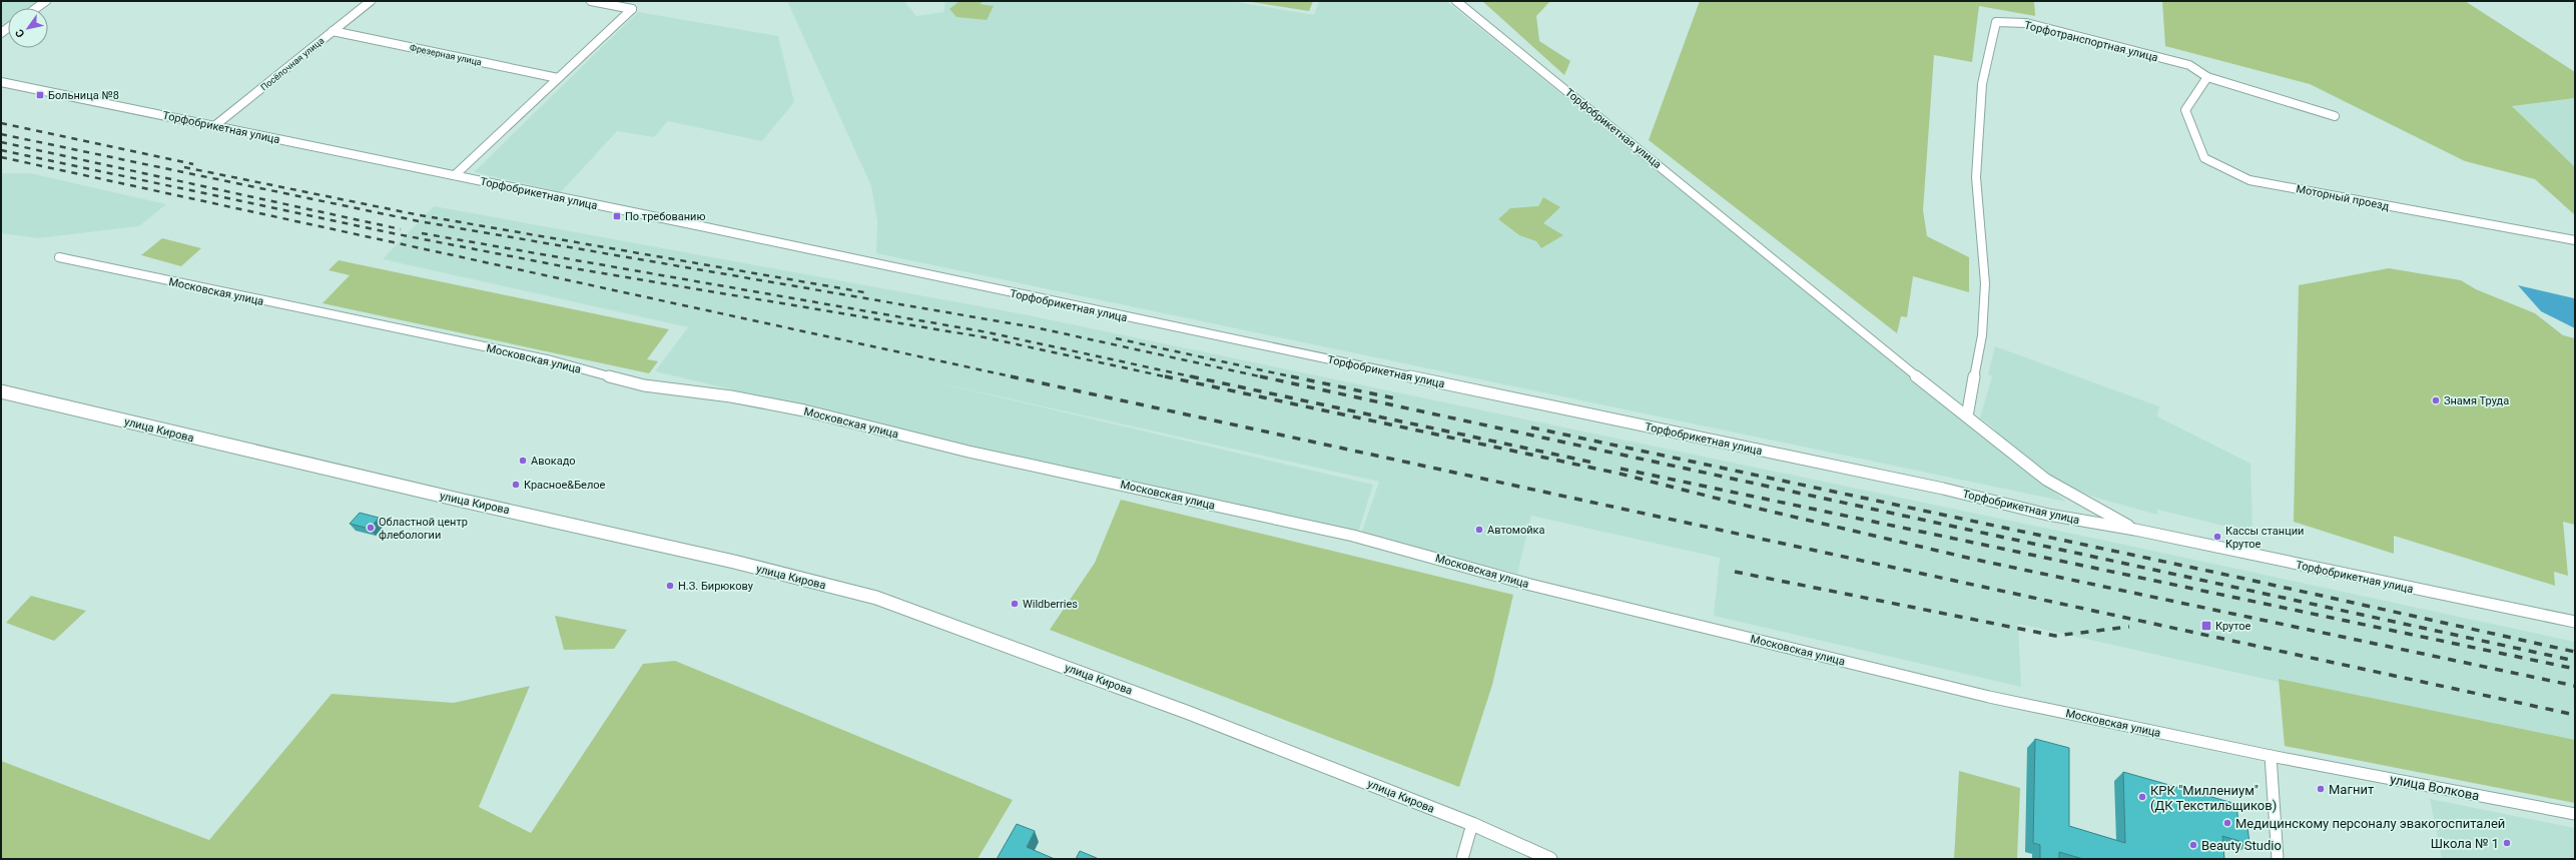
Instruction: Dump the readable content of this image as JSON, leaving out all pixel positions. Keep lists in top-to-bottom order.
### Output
{
  "streets": {
    "street": [
      "Торфотранспортная улица",
      "Фрезерная улица",
      "Посёлочная улица",
      "Торфобрикетная улица",
      "Моторный проезд",
      "Московская улица",
      "улица Кирова",
      "улица Волкова"
    ]
  },
  "crossings": [
    ["Торфотранспортная улица", "Торфобрикетная улица"],
    ["Торфотранспортная улица", "Моторный проезд"],
    ["Фрезерная улица", "Посёлочная улица"],
    ["Посёлочная улица", "Торфобрикетная улица"],
    ["Московская улица", "улица Волкова"]
  ],
  "places": {
    "transit": ["Больница №8", "По требованию", "Крутое"],
    "other": [
      "Знамя Труда",
      "Авокадо",
      "Красное&Белое",
      "Областной центр флебологии",
      "Автомойка",
      "Кассы станции Крутое",
      "Н.З. Бирюкову",
      "Wildberries",
      "Магнит",
      "КРК \"Миллениум\" (ДК Текстильщиков)",
      "Медицинскому персоналу эвакогоспиталей",
      "Школа № 1",
      "Beauty Studio"
    ]
  },
  "north": "bottom left"
}
